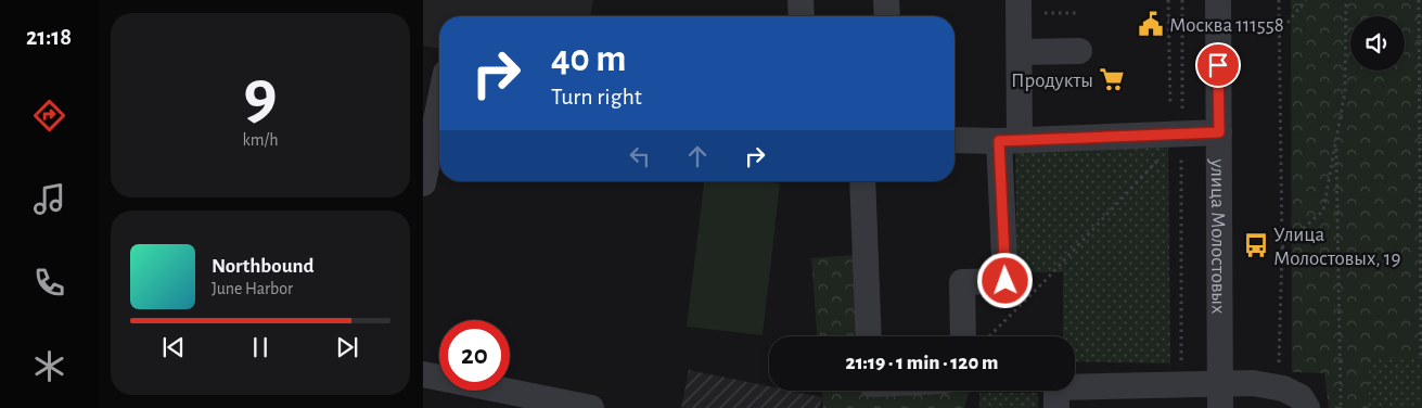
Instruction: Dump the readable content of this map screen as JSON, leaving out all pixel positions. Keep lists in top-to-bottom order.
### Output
{
  "streets": {
    "street": ["улица Молостовых"]
  },
  "places": {
    "public building": ["Москва 111558"],
    "supermarket": ["Продукты"],
    "bus stop": ["Улица Молостовых, 19"]
  },
  "page": {
    "tabs": "21:18",
    "tile": ["9", "km/h"],
    "turn": ["40 m", "Turn right"],
    "song": ["Northbound", "June Harbor"],
    "limit": "20",
    "trip": "21:19 · 1 min · 120 m"
  }
}
